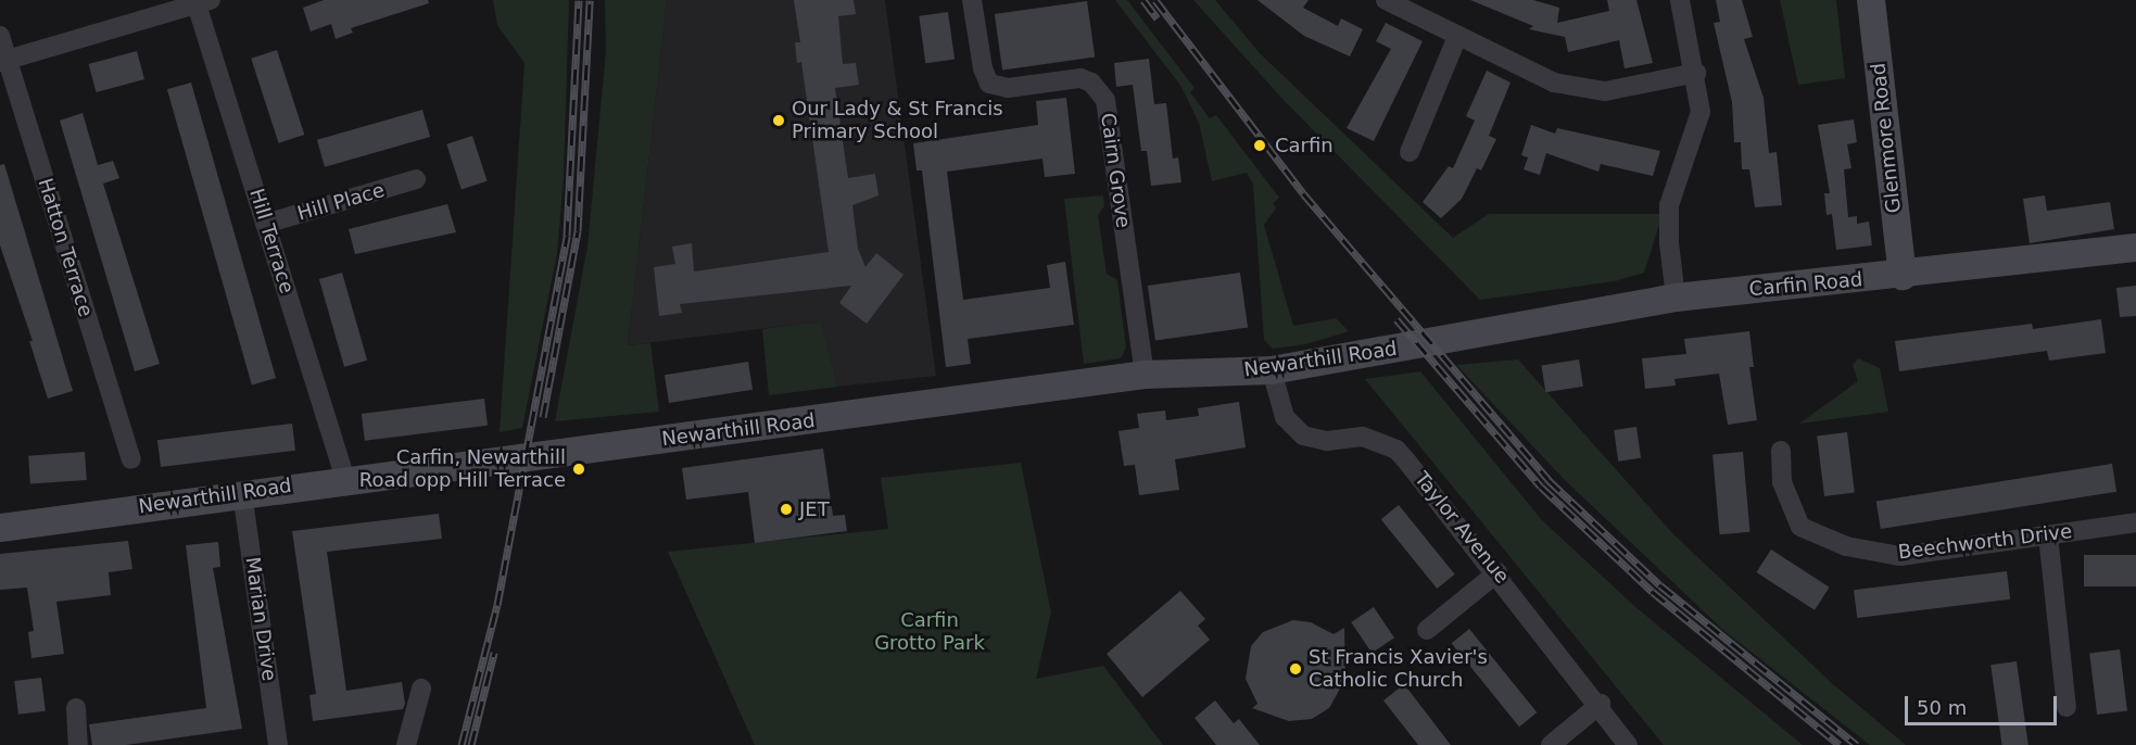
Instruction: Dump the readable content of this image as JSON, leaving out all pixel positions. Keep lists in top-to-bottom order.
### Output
{
  "streets": {
    "main road": ["Glenmore Road", "Carfin Road", "Newarthill Road"],
    "street": [
      "Cairn Grove",
      "Hill Place",
      "Hill Terrace",
      "Hatton Terrace",
      "Taylor Avenue",
      "Beechworth Drive",
      "Marian Drive"
    ]
  },
  "crossings": [
    ["Glenmore Road", "Carfin Road"],
    ["Cairn Grove", "Newarthill Road"],
    ["Hill Place", "Hill Terrace"],
    ["Hill Terrace", "Newarthill Road"],
    ["Carfin Road", "Newarthill Road"],
    ["Newarthill Road", "Taylor Avenue"],
    ["Newarthill Road", "Marian Drive"]
  ],
  "parks": ["Carfin Grotto Park"],
  "places": [
    "Our Lady & St Francis Primary School",
    "Carfin",
    "Carfin, Newarthill Road opp Hill Terrace",
    "JET",
    "St Francis Xavier's Catholic Church"
  ],
  "scale_bar": "50 m"
}
